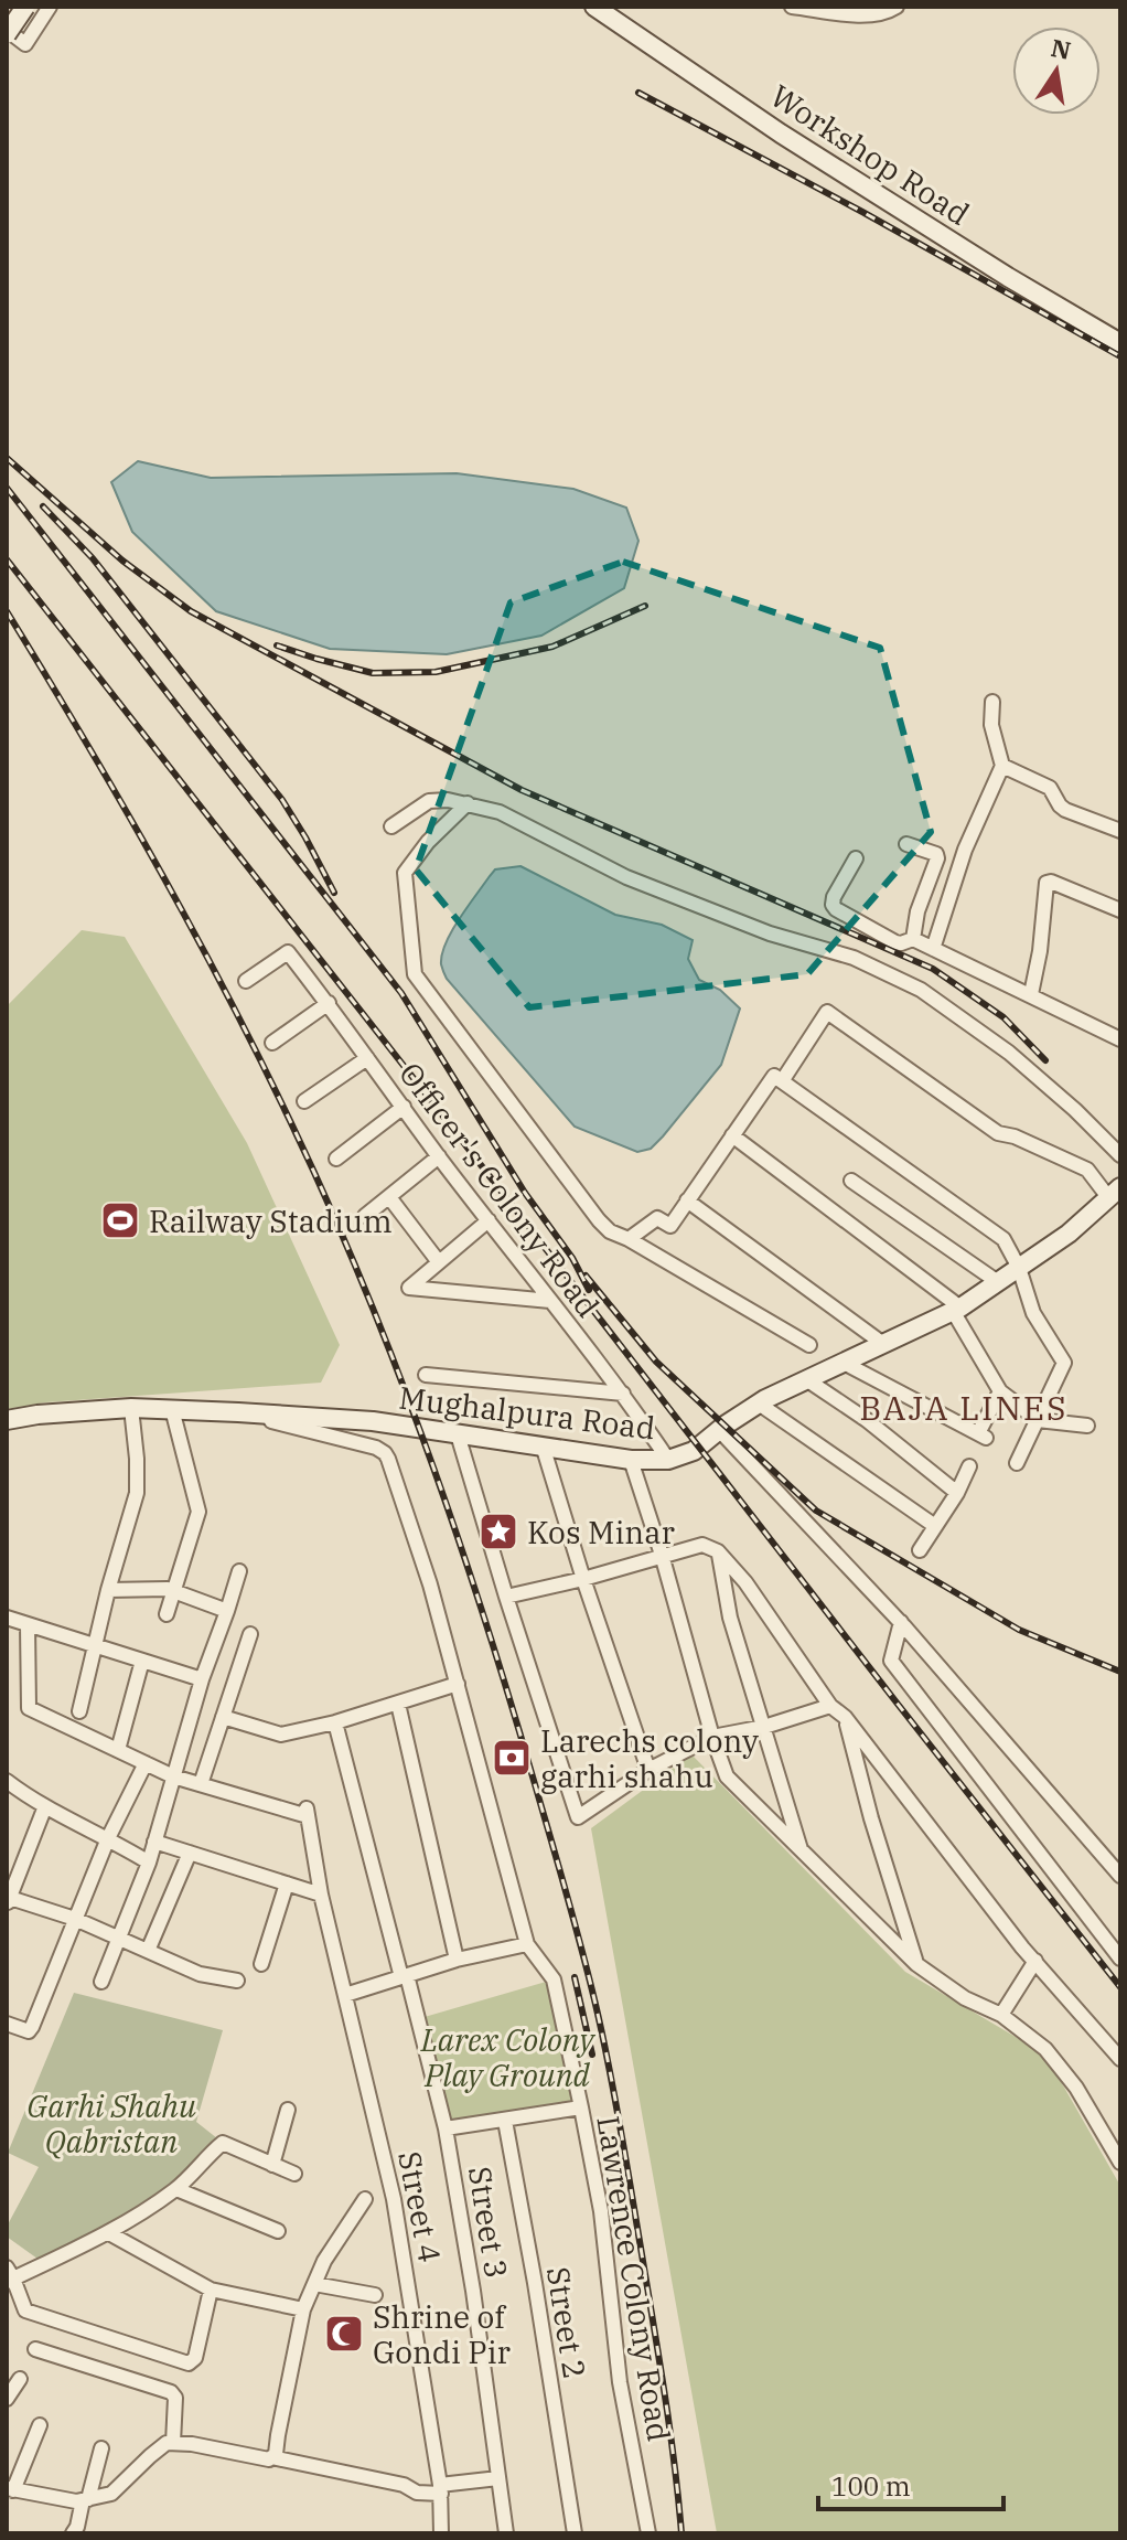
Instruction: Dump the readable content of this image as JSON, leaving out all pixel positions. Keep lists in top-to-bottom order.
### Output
{
  "streets": {
    "main road": ["Workshop Road", "Mughalpura Road"],
    "street": [
      "Officer's Colony Road",
      "Street 4",
      "Street 3",
      "Lawrence Colony Road",
      "Street 2"
    ]
  },
  "crossings": [
    ["Officer's Colony Road", "Mughalpura Road"],
    ["Mughalpura Road", "Lawrence Colony Road"]
  ],
  "districts": ["BAJA LINES"],
  "parks": ["Larex Colony Play Ground", "Garhi Shahu Qabristan"],
  "places": {
    "sports": ["Railway Stadium"],
    "place": ["Kos Minar"],
    "bank": ["Larechs colony garhi shahu"],
    "mosque": ["Shrine of Gondi Pir"]
  },
  "scale_bar": "100 m",
  "north": "top"
}
